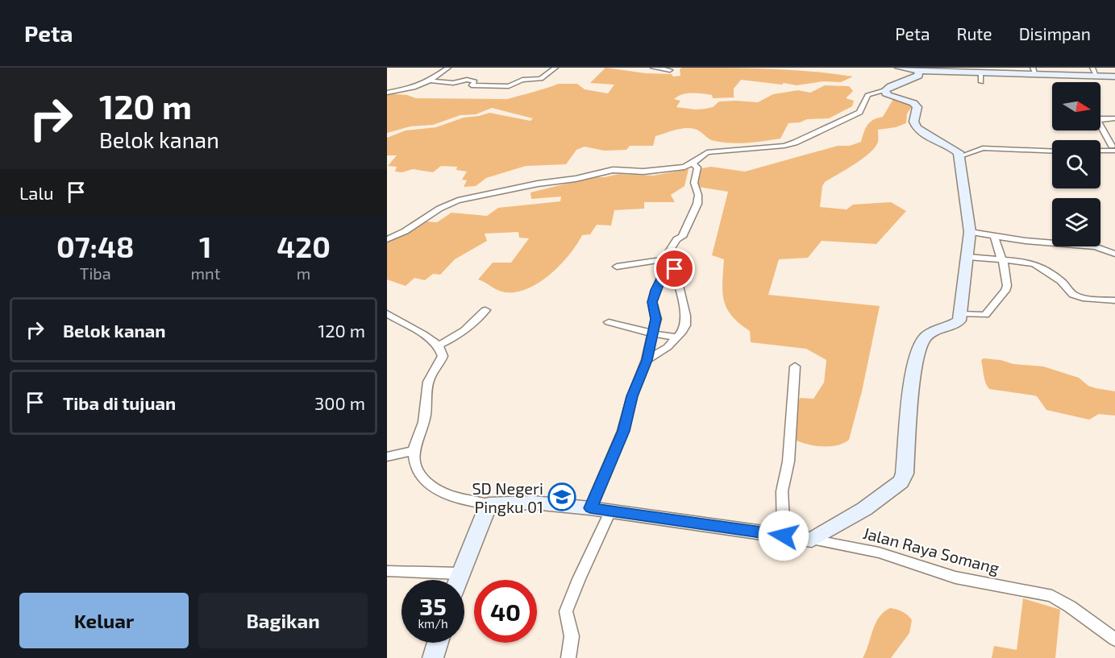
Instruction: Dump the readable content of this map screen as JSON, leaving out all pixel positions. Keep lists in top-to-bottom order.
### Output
{
  "streets": {
    "street": ["Jalan Raya Somang"]
  },
  "places": {
    "school or university": ["SD Negeri Pingku 01"]
  },
  "north": "right",
  "page": {
    "header": "Peta",
    "nav": ["Peta", "Rute", "Disimpan"],
    "turn": ["120 m", "Belok kanan"],
    "then": "Lalu",
    "eta": [
      "07:48",
      "Tiba",
      "1",
      "mnt",
      "420",
      "m"
    ],
    "list": [
      {
        "name": "Belok kanan",
        "value": "120 m"
      },
      {
        "name": "Tiba di tujuan",
        "value": "300 m"
      }
    ],
    "speed": "35 km/h",
    "limit": "40",
    "buttons": ["Keluar", "Bagikan"]
  }
}
